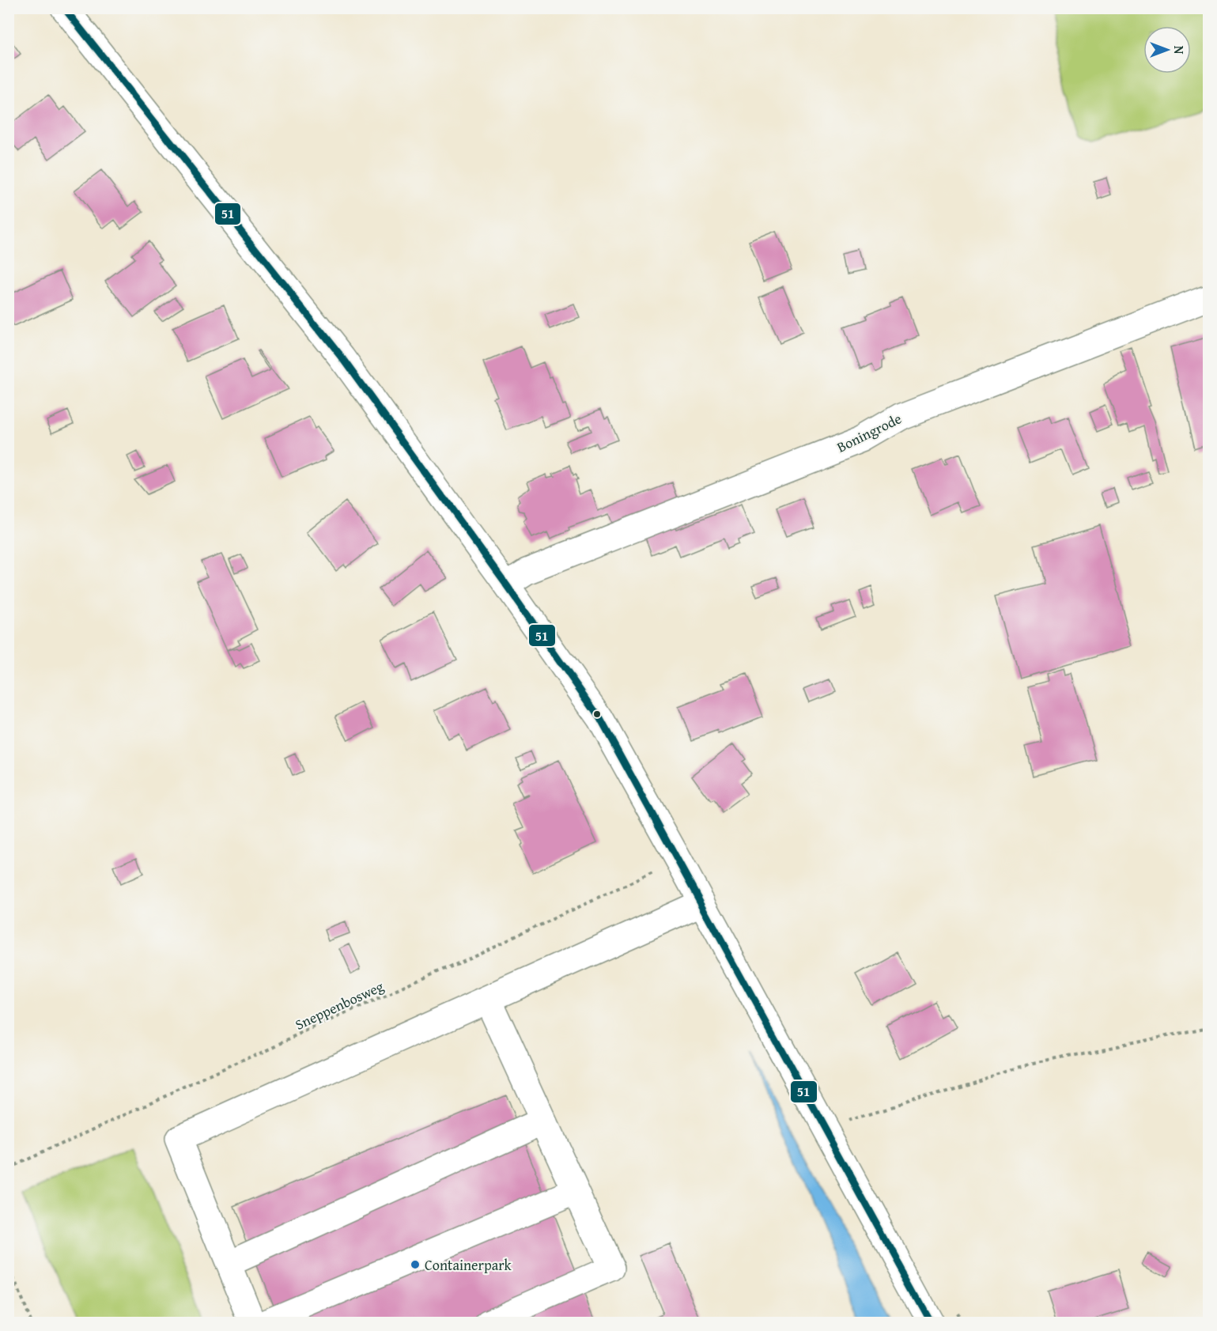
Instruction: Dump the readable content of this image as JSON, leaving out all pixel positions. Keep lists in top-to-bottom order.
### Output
{
  "streets": {
    "street": ["Boningrode"],
    "path": ["Sneppenbosweg"]
  },
  "places": ["Containerpark"],
  "lines": ["transit line 51"],
  "north": "right"
}
